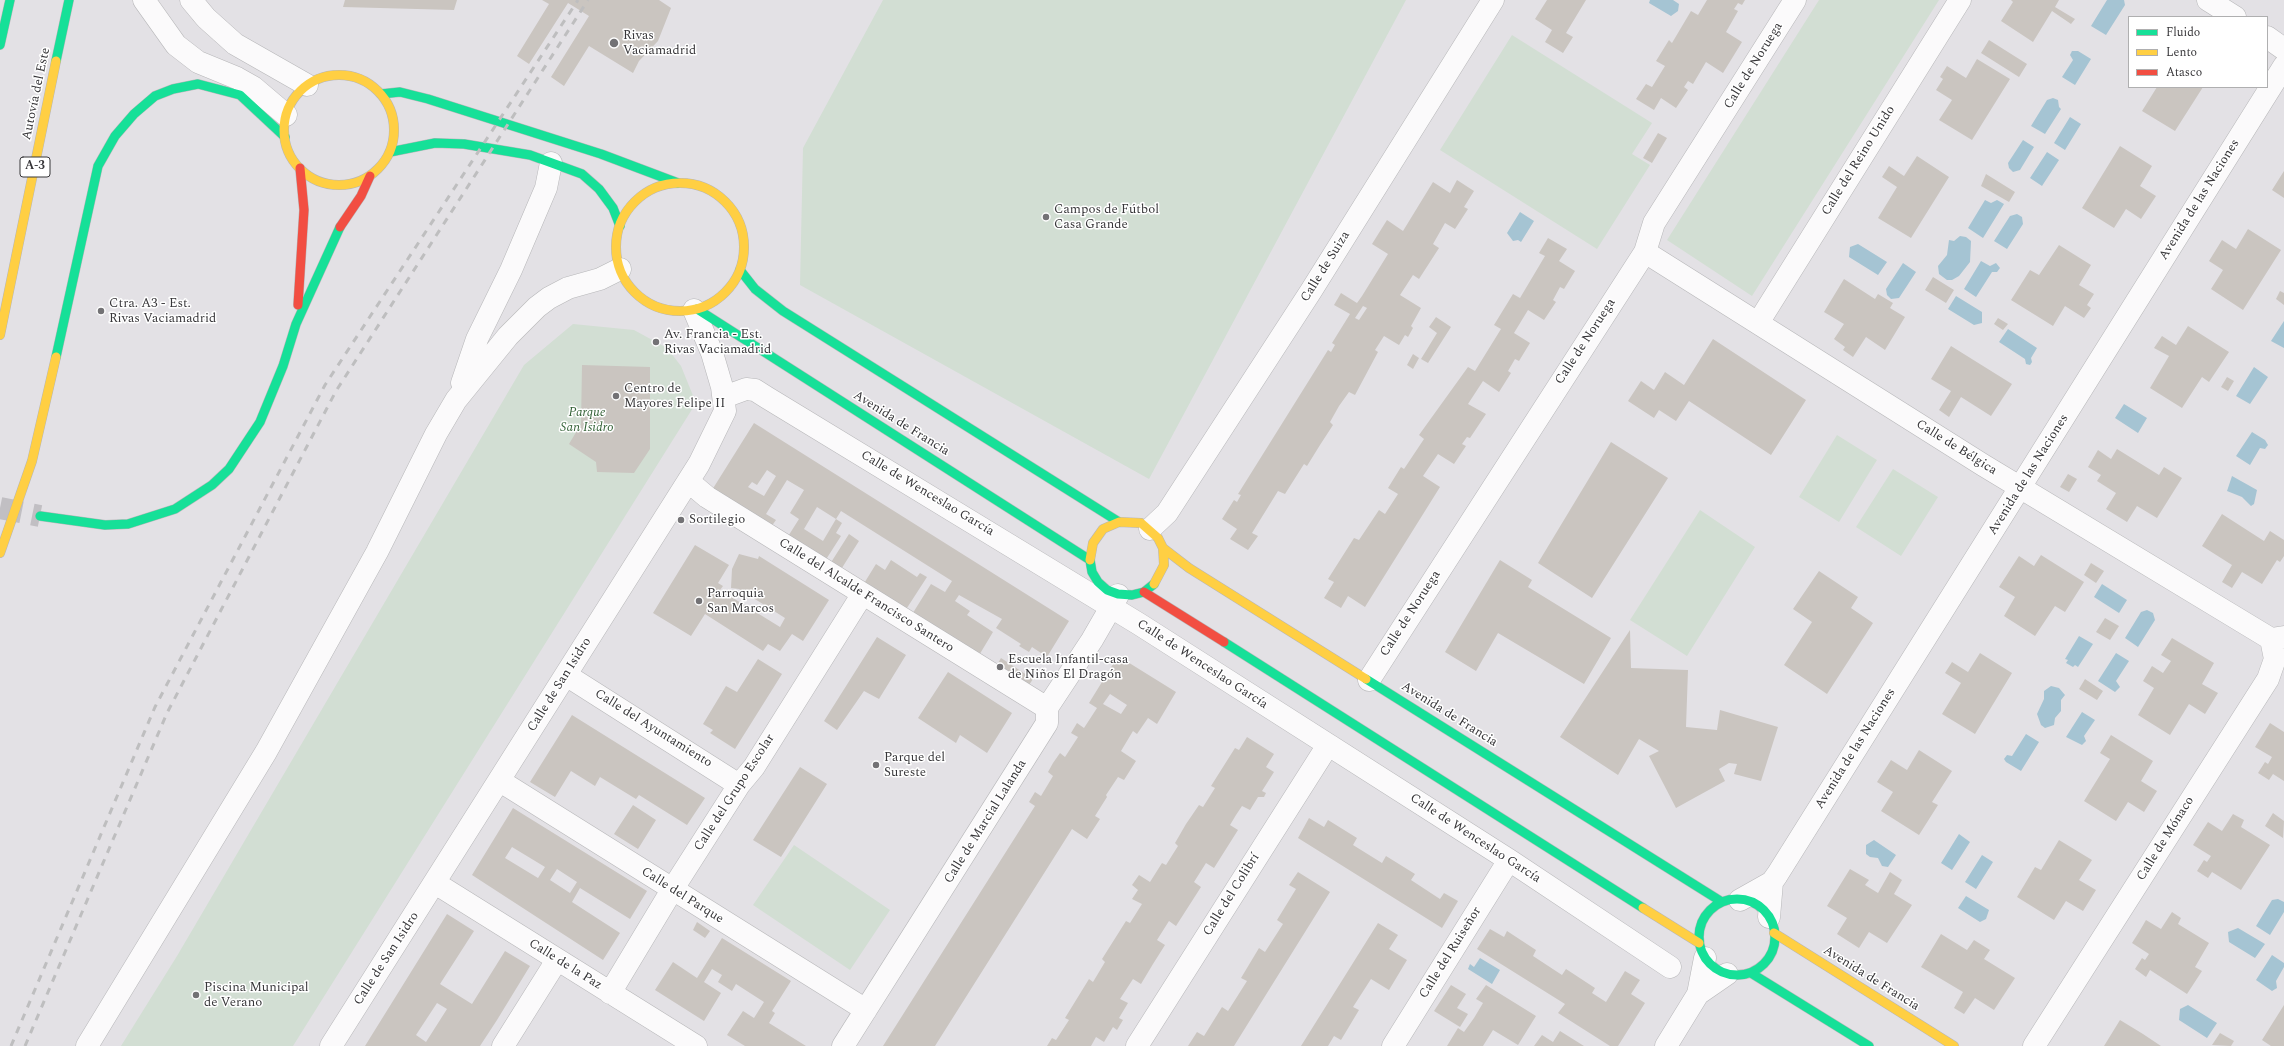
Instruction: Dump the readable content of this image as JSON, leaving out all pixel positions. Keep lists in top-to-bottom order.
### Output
{
  "streets": {
    "main road": ["Autovía del Este", "A-3", "Avenida de Francia"],
    "street": [
      "Calle de Noruega",
      "Calle del Reino Unido",
      "Avenida de las Naciones",
      "Calle de Suiza",
      "Calle de Bélgica",
      "Calle de Wenceslao García",
      "Calle del Alcalde Francisco Santero",
      "Calle de San Isidro",
      "Calle del Ayuntamiento",
      "Calle del Grupo Escolar",
      "Calle de Marcial Lalanda",
      "Calle de Mónaco",
      "Calle del Colibrí",
      "Calle del Parque",
      "Calle del Ruiseñor",
      "Calle de la Paz"
    ]
  },
  "crossings": [
    ["Calle de Noruega", "Avenida de Francia"],
    ["Calle de Noruega", "Calle de Bélgica"],
    ["Calle del Reino Unido", "Calle de Bélgica"],
    ["Avenida de las Naciones", "Avenida de Francia"],
    ["Avenida de las Naciones", "Calle de Bélgica"],
    ["Calle de Suiza", "Avenida de Francia"],
    ["Calle de Suiza", "Calle de Wenceslao García"],
    ["Calle de Suiza", "Calle de Marcial Lalanda"],
    ["Avenida de Francia", "Calle de Wenceslao García"],
    ["Avenida de Francia", "Calle de San Isidro"],
    ["Avenida de Francia", "Calle de Marcial Lalanda"],
    ["Calle de Bélgica", "Calle de Mónaco"],
    ["Calle de Wenceslao García", "Calle de San Isidro"],
    ["Calle de Wenceslao García", "Calle de Marcial Lalanda"],
    ["Calle de Wenceslao García", "Calle del Colibrí"],
    ["Calle de Wenceslao García", "Calle del Ruiseñor"],
    ["Calle del Alcalde Francisco Santero", "Calle de San Isidro"],
    ["Calle del Alcalde Francisco Santero", "Calle del Grupo Escolar"],
    ["Calle del Alcalde Francisco Santero", "Calle de Marcial Lalanda"],
    ["Calle de San Isidro", "Calle del Ayuntamiento"],
    ["Calle de San Isidro", "Calle del Parque"],
    ["Calle de San Isidro", "Calle de la Paz"],
    ["Calle del Ayuntamiento", "Calle del Grupo Escolar"],
    ["Calle del Grupo Escolar", "Calle del Parque"],
    ["Calle del Grupo Escolar", "Calle de la Paz"],
    ["Calle de Marcial Lalanda", "Calle del Parque"]
  ],
  "parks": ["Parque San Isidro"],
  "places": [
    "Rivas Vaciamadrid",
    "Campos de Fútbol Casa Grande",
    "Ctra. A3 - Est. Rivas Vaciamadrid",
    "Av. Francia - Est. Rivas Vaciamadrid",
    "Centro de Mayores Felipe II",
    "Sortilegio",
    "Parroquia San Marcos",
    "Escuela Infantil-casa de Niños El Dragón",
    "Parque del Sureste",
    "Piscina Municipal de Verano"
  ],
  "legend": ["Fluido", "Lento", "Atasco"]
}
